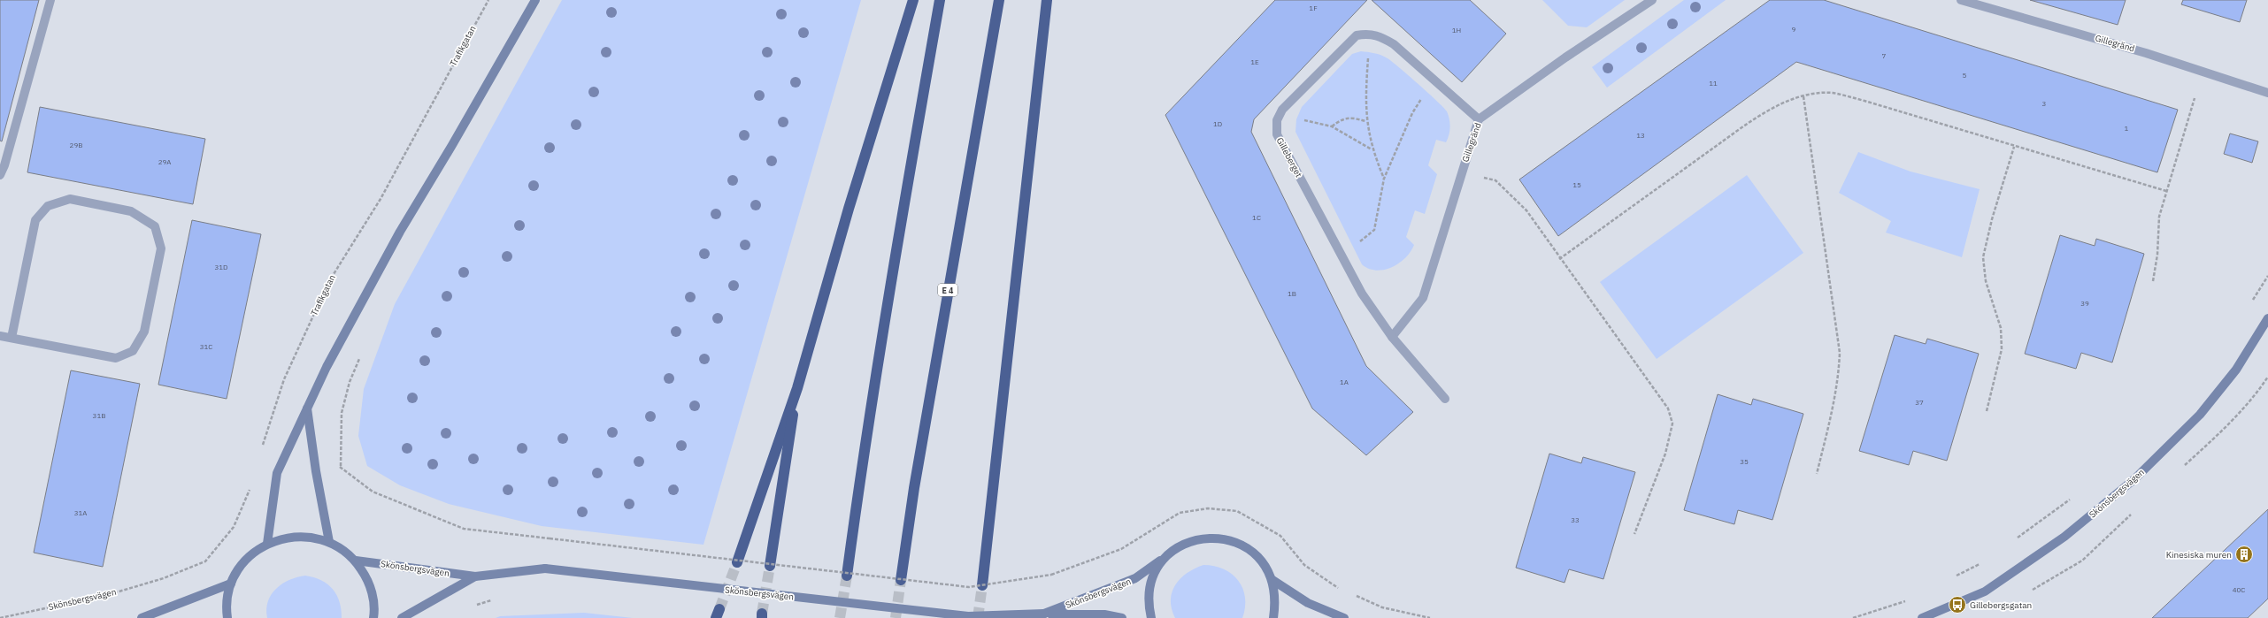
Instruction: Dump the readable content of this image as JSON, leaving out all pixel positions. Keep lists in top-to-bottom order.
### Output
{
  "streets": {
    "highway": ["E 4"],
    "main road": ["Skönsbergsvägen"],
    "street": ["Gillegränd", "Gilleberget"],
    "path": ["Trafikgatan"]
  },
  "crossings": [
    ["Gillegränd", "Gilleberget"]
  ],
  "places": {
    "building": ["Kinesiska muren"],
    "bus stop": ["Gillebergsgatan"]
  },
  "house_numbers": [
    "1F",
    "9",
    "1H",
    "7",
    "1E",
    "5",
    "11",
    "3",
    "1D",
    "1",
    "13",
    "29B",
    "29A",
    "15",
    "1C",
    "31D",
    "1B",
    "39",
    "31C",
    "1A",
    "37",
    "31B",
    "35",
    "31A",
    "33",
    "40C"
  ]
}
